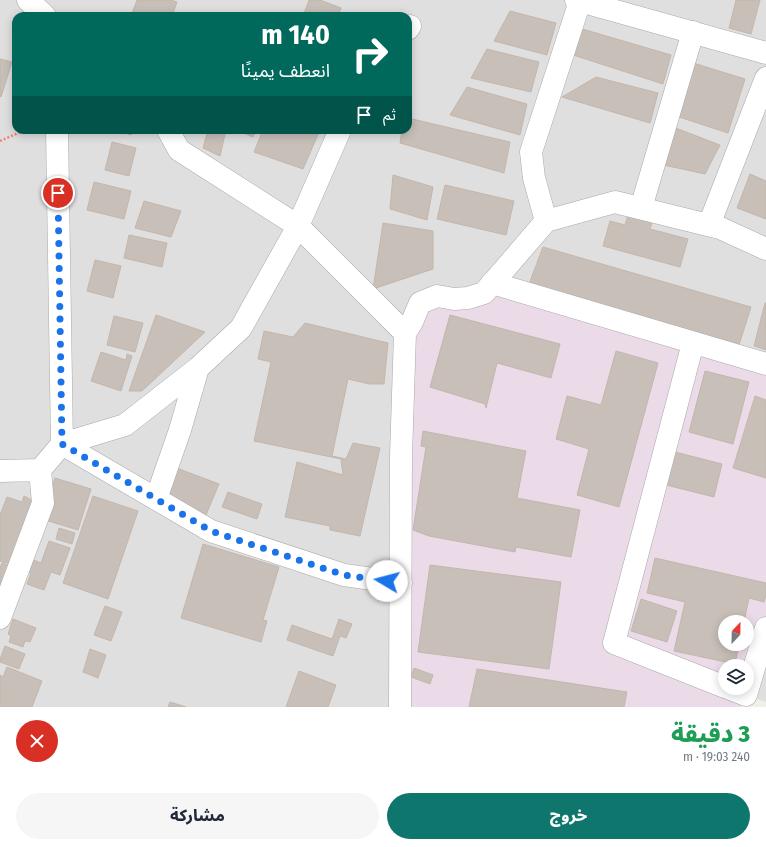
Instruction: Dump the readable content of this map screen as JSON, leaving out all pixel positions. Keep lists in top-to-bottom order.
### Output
{
  "north": "top",
  "page": {
    "turn": ["140 m", "انعطف يمينًا"],
    "then": "ثم",
    "heading": ["3 دقيقة", "240 m · 19:03"],
    "buttons": ["خروج", "مشاركة"]
  }
}
